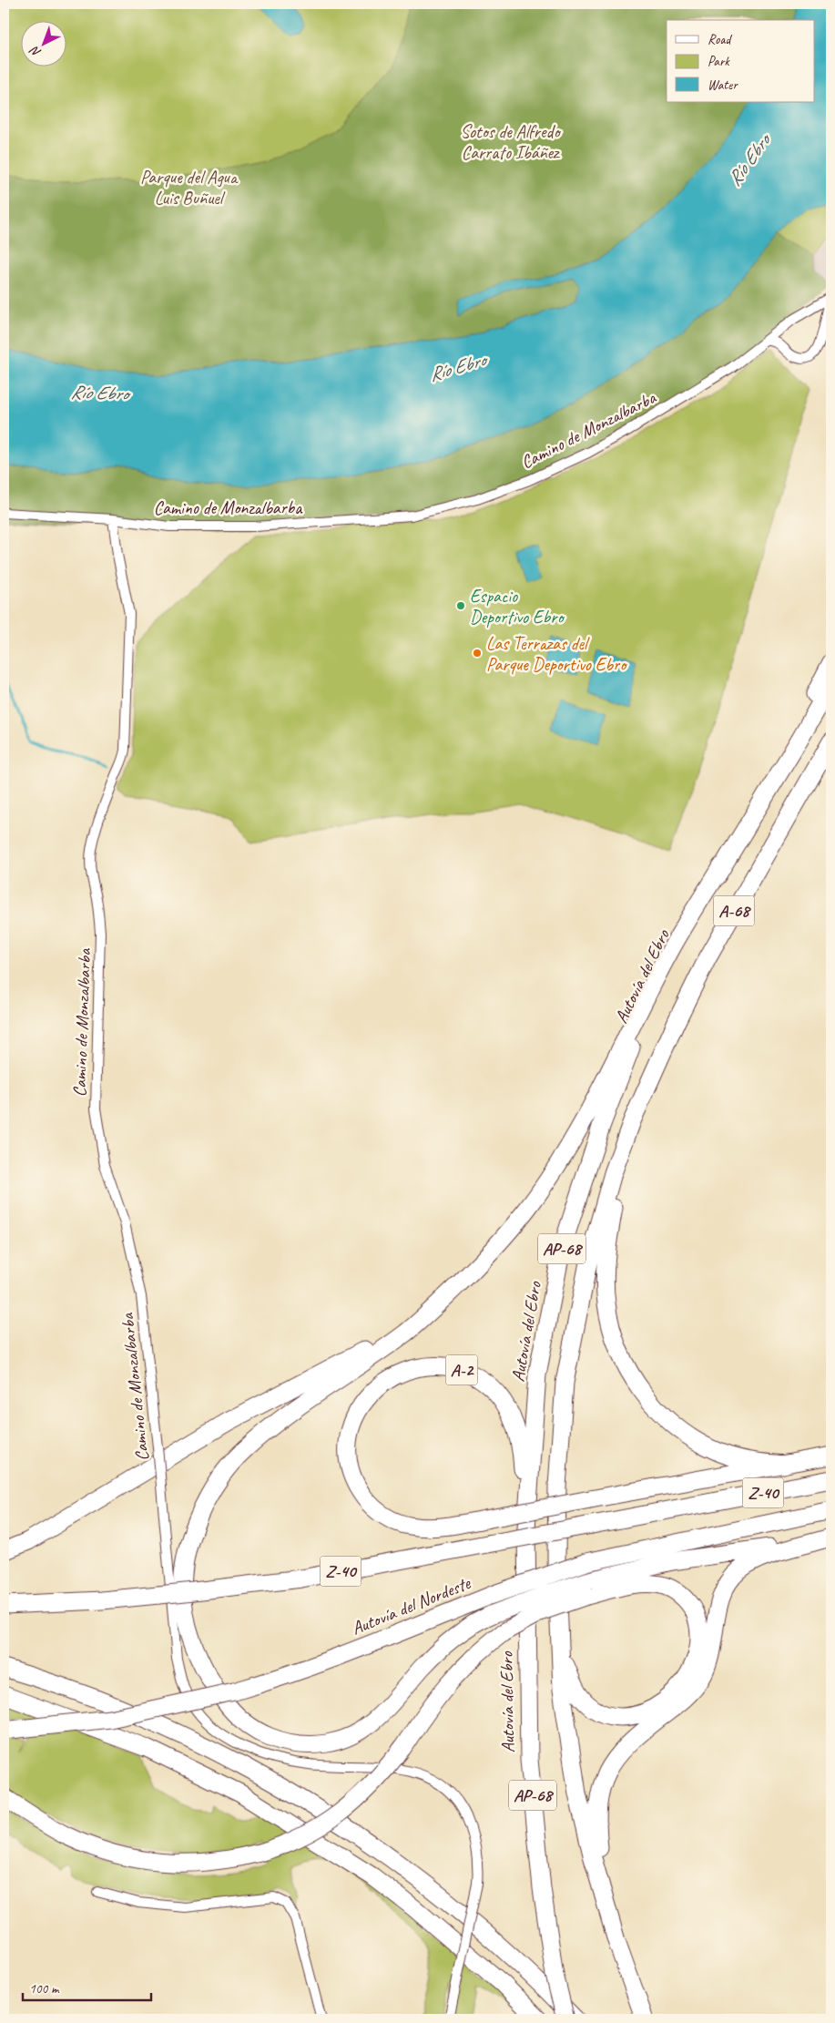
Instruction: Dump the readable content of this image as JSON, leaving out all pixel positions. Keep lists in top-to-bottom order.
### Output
{
  "streets": {
    "highway": [
      "A-68",
      "Autovía del Ebro",
      "AP-68",
      "A-2",
      "Z-40",
      "Autovía del Nordeste"
    ],
    "street": ["Camino de Monzalbarba"]
  },
  "crossings": [
    ["A-68", "AP-68"],
    ["Autovía del Ebro", "A-2"]
  ],
  "water": ["Río Ebro"],
  "parks": ["Sotos de Alfredo Carrato Ibáñez", "Parque del Agua Luis Buñuel"],
  "places": ["Espacio Deportivo Ebro", "Las Terrazas del Parque Deportivo Ebro"],
  "legend": ["Road", "Park", "Water"],
  "scale_bar": "100 m",
  "north": "bottom left"
}
